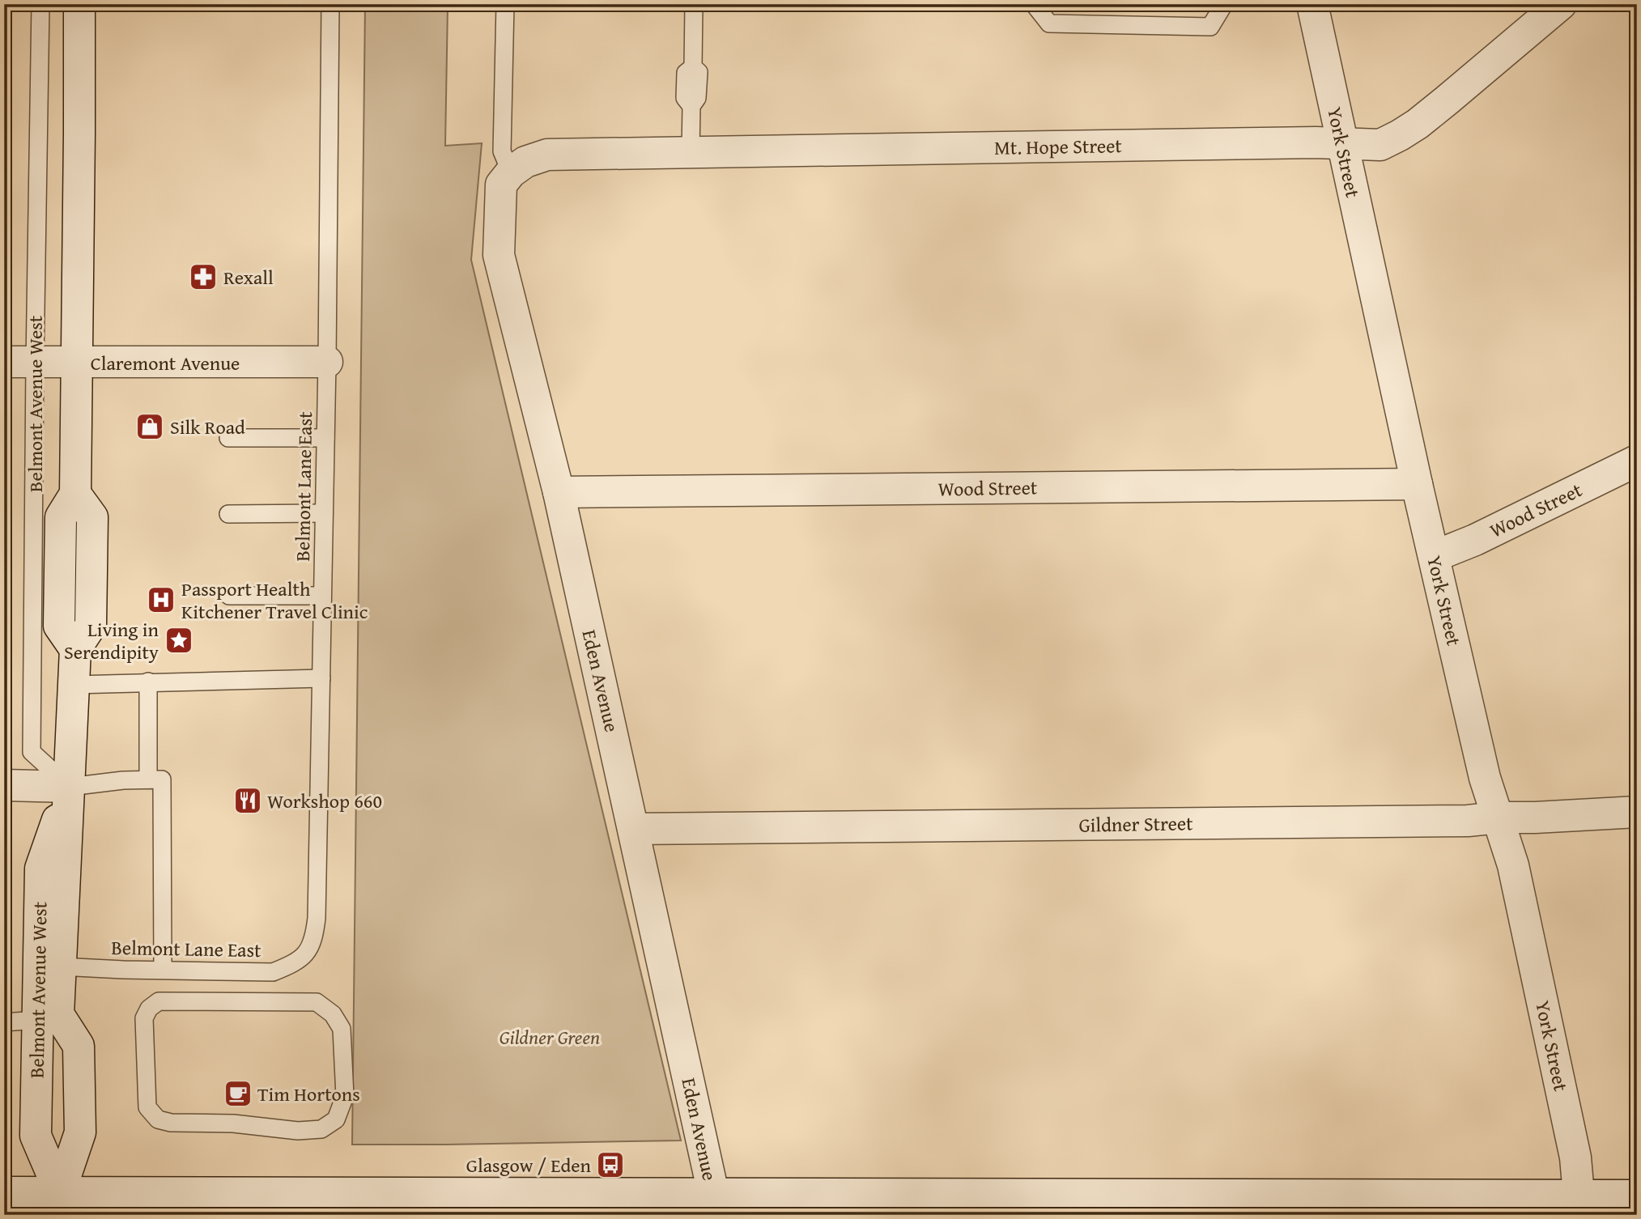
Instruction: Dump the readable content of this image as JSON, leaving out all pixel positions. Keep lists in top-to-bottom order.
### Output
{
  "streets": {
    "street": [
      "Mt. Hope Street",
      "York Street",
      "Claremont Avenue",
      "Belmont Avenue West",
      "Wood Street",
      "Eden Avenue",
      "Gildner Street"
    ],
    "lane": ["Belmont Lane East"]
  },
  "crossings": [
    ["Mt. Hope Street", "York Street"],
    ["Mt. Hope Street", "Eden Avenue"],
    ["York Street", "Wood Street"],
    ["York Street", "Gildner Street"],
    ["Claremont Avenue", "Belmont Avenue West"],
    ["Claremont Avenue", "Belmont Lane East"],
    ["Belmont Avenue West", "Belmont Lane East"],
    ["Wood Street", "Eden Avenue"],
    ["Eden Avenue", "Gildner Street"]
  ],
  "parks": ["Gildner Green"],
  "places": {
    "pharmacy": ["Rexall"],
    "shop": ["Silk Road"],
    "hospital": ["Passport Health Kitchener Travel Clinic"],
    "place": ["Living in Serendipity"],
    "restaurant": ["Workshop 660"],
    "cafe": ["Tim Hortons"],
    "bus stop": ["Glasgow / Eden"]
  }
}
